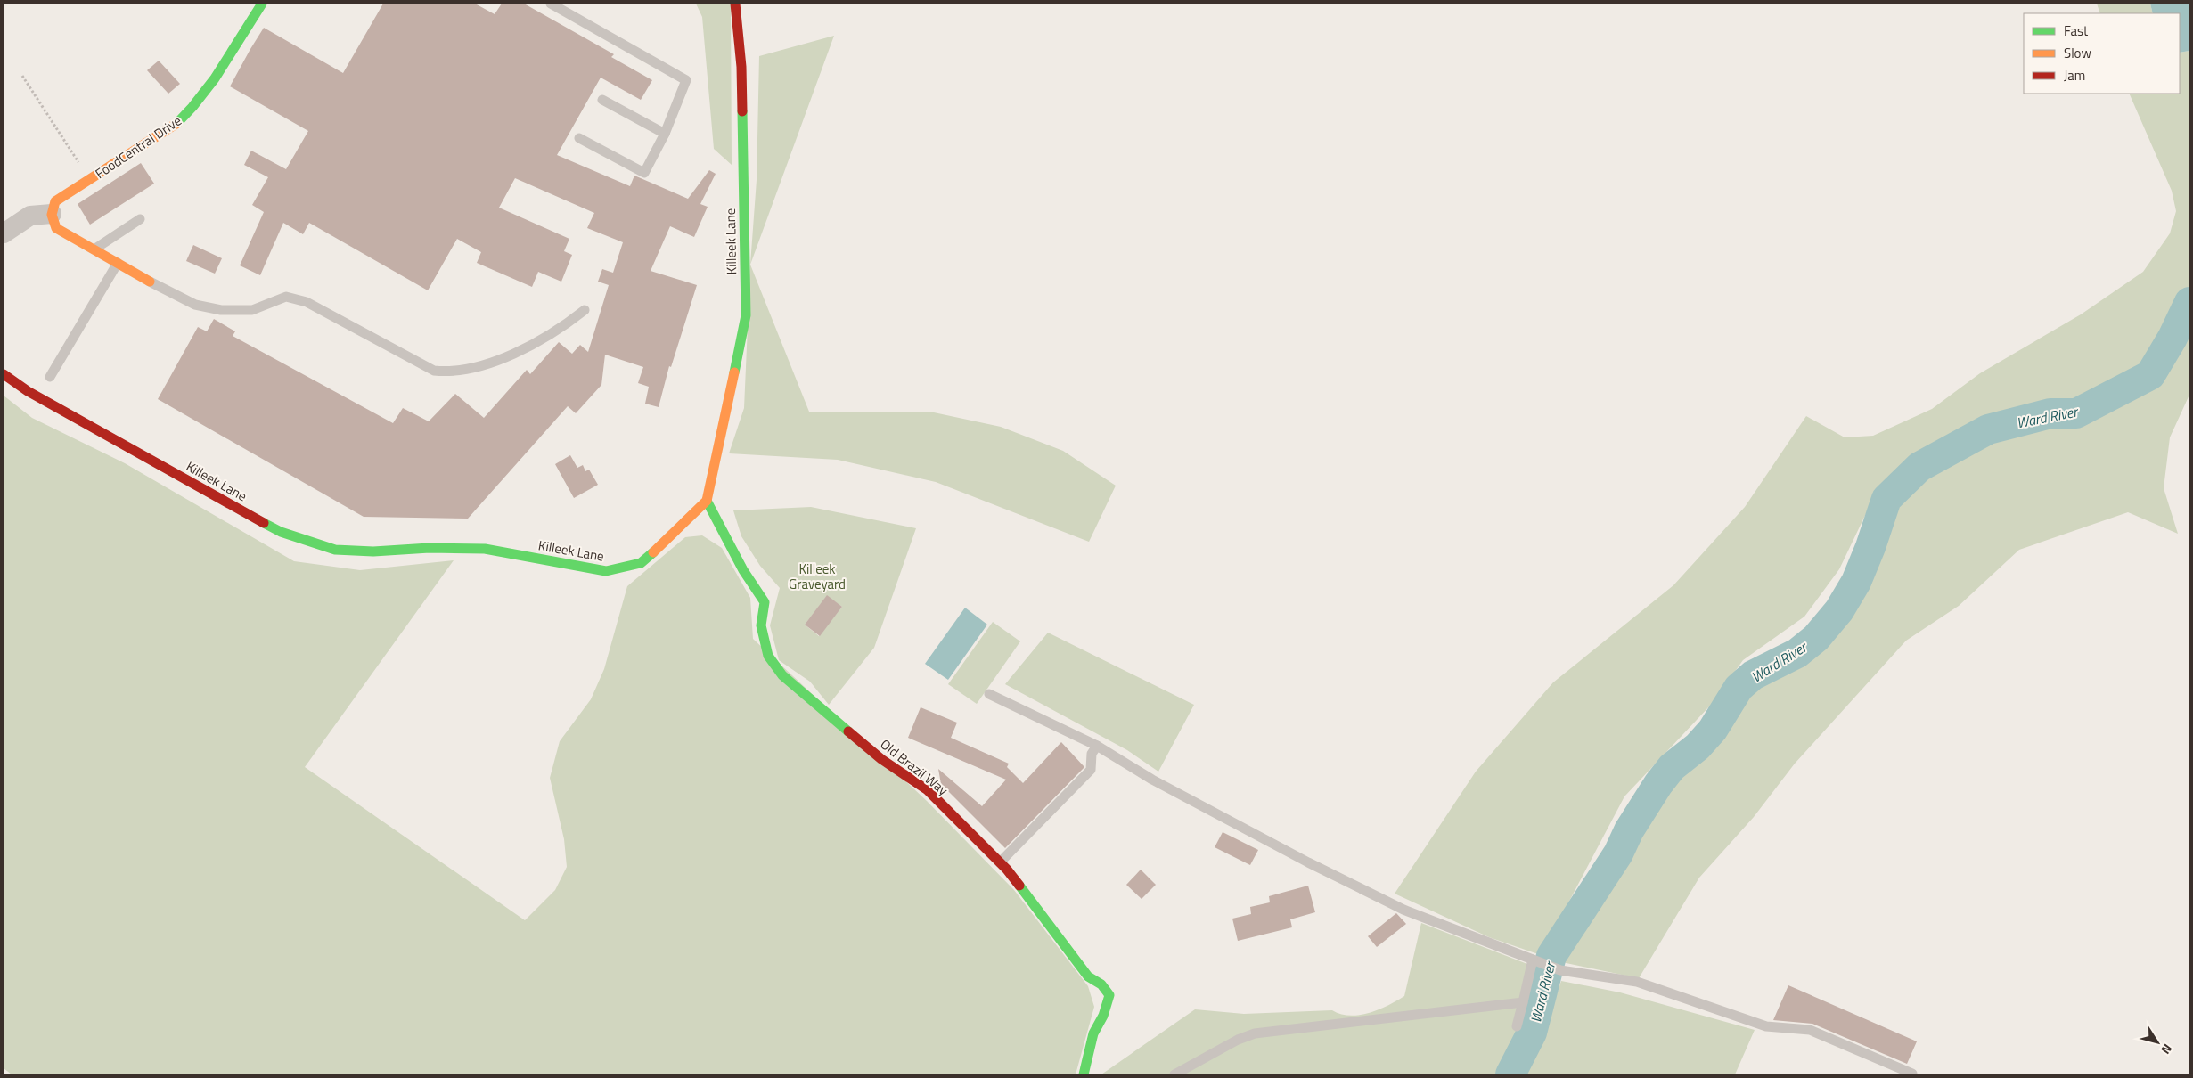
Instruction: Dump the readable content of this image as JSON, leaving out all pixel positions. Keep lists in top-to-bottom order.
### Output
{
  "streets": {
    "street": ["FoodCentral Drive", "Killeek Lane", "Old Brazil Way"]
  },
  "crossings": [
    ["Killeek Lane", "Old Brazil Way"]
  ],
  "water": ["Ward River"],
  "parks": ["Killeek Graveyard"],
  "legend": ["Fast", "Slow", "Jam"],
  "north": "bottom right"
}
